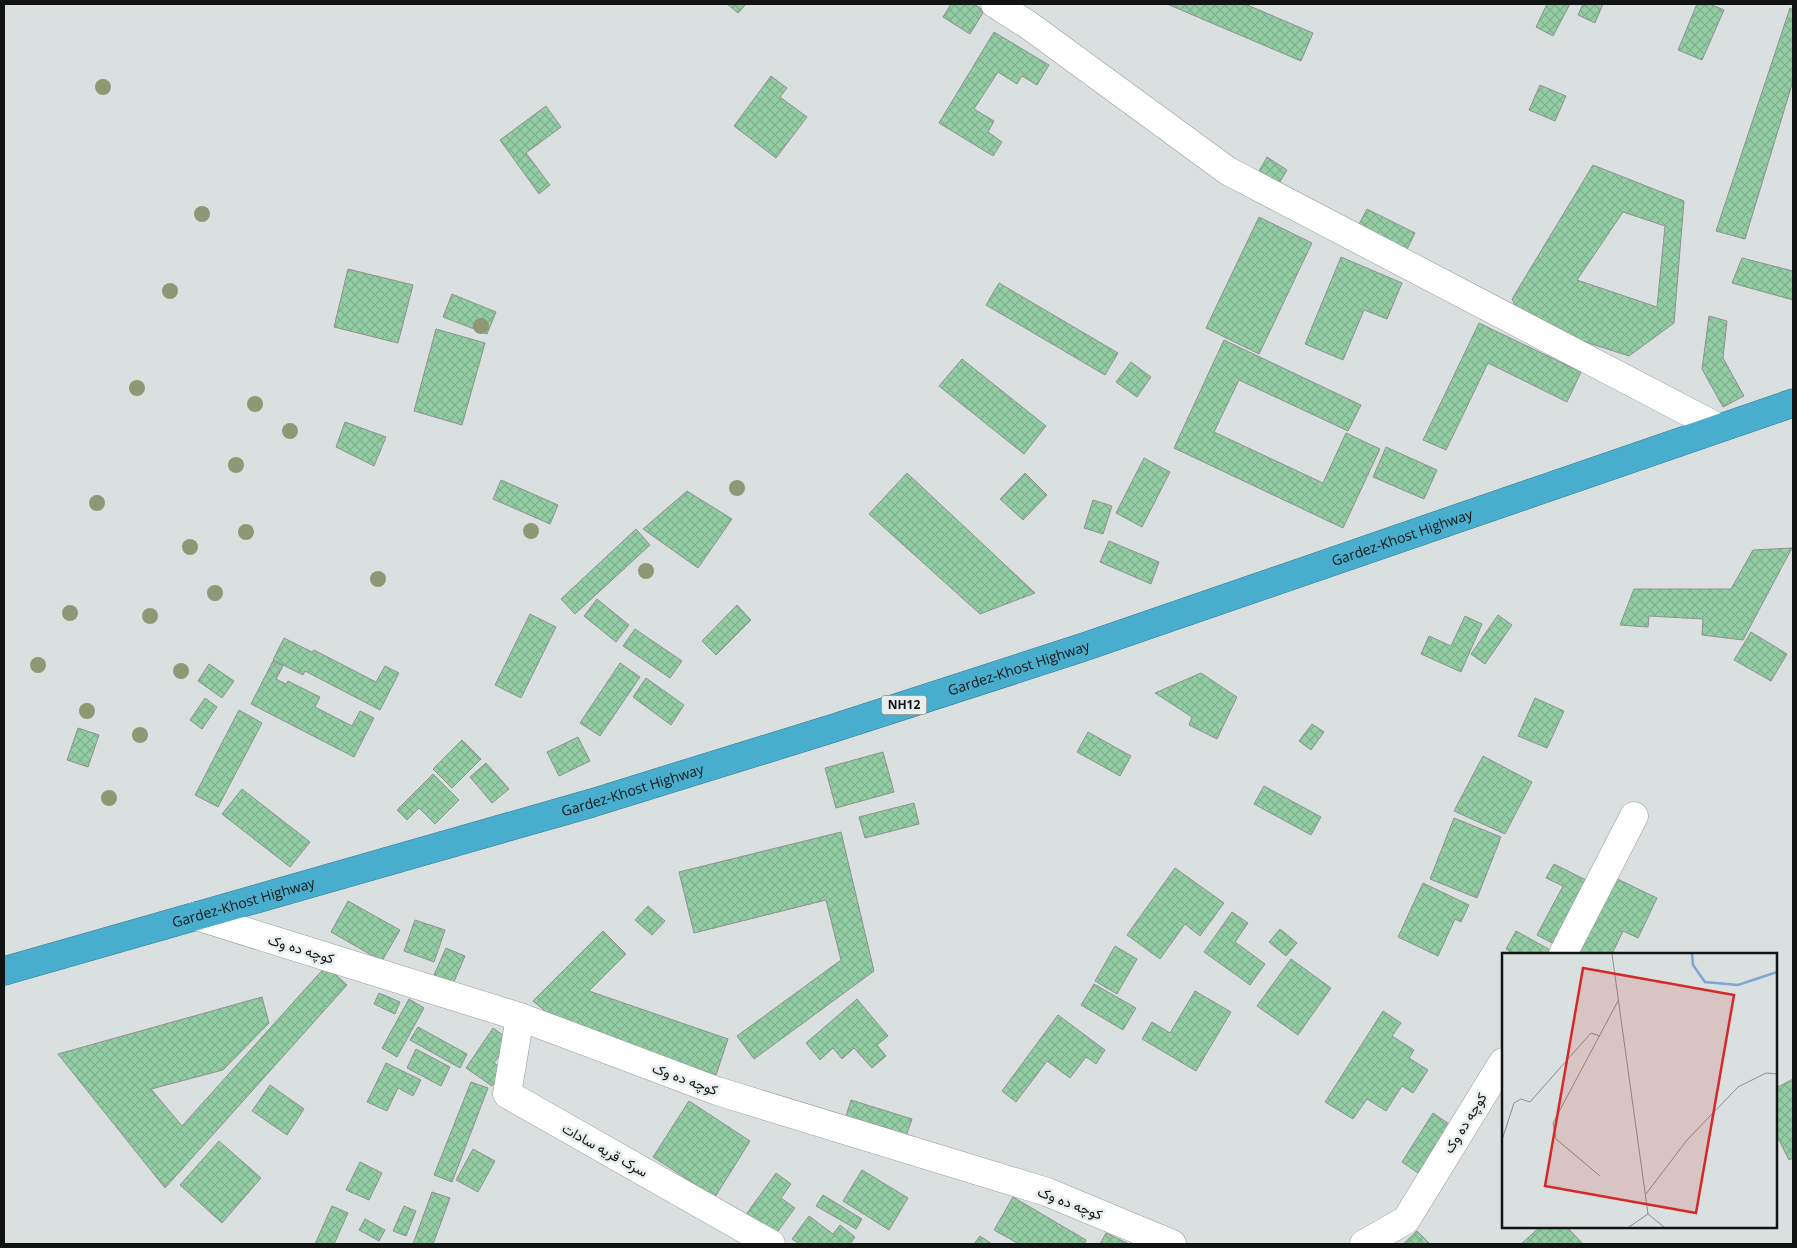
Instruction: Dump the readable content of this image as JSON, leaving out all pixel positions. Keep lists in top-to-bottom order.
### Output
{
  "streets": {
    "highway": ["Gardez-Khost Highway", "NH12"],
    "street": ["کوچه ده وک", "سرک قریه سادات"]
  },
  "crossings": [
    ["Gardez-Khost Highway", "کوچه ده وک"],
    ["کوچه ده وک", "سرک قریه سادات"]
  ]
}
